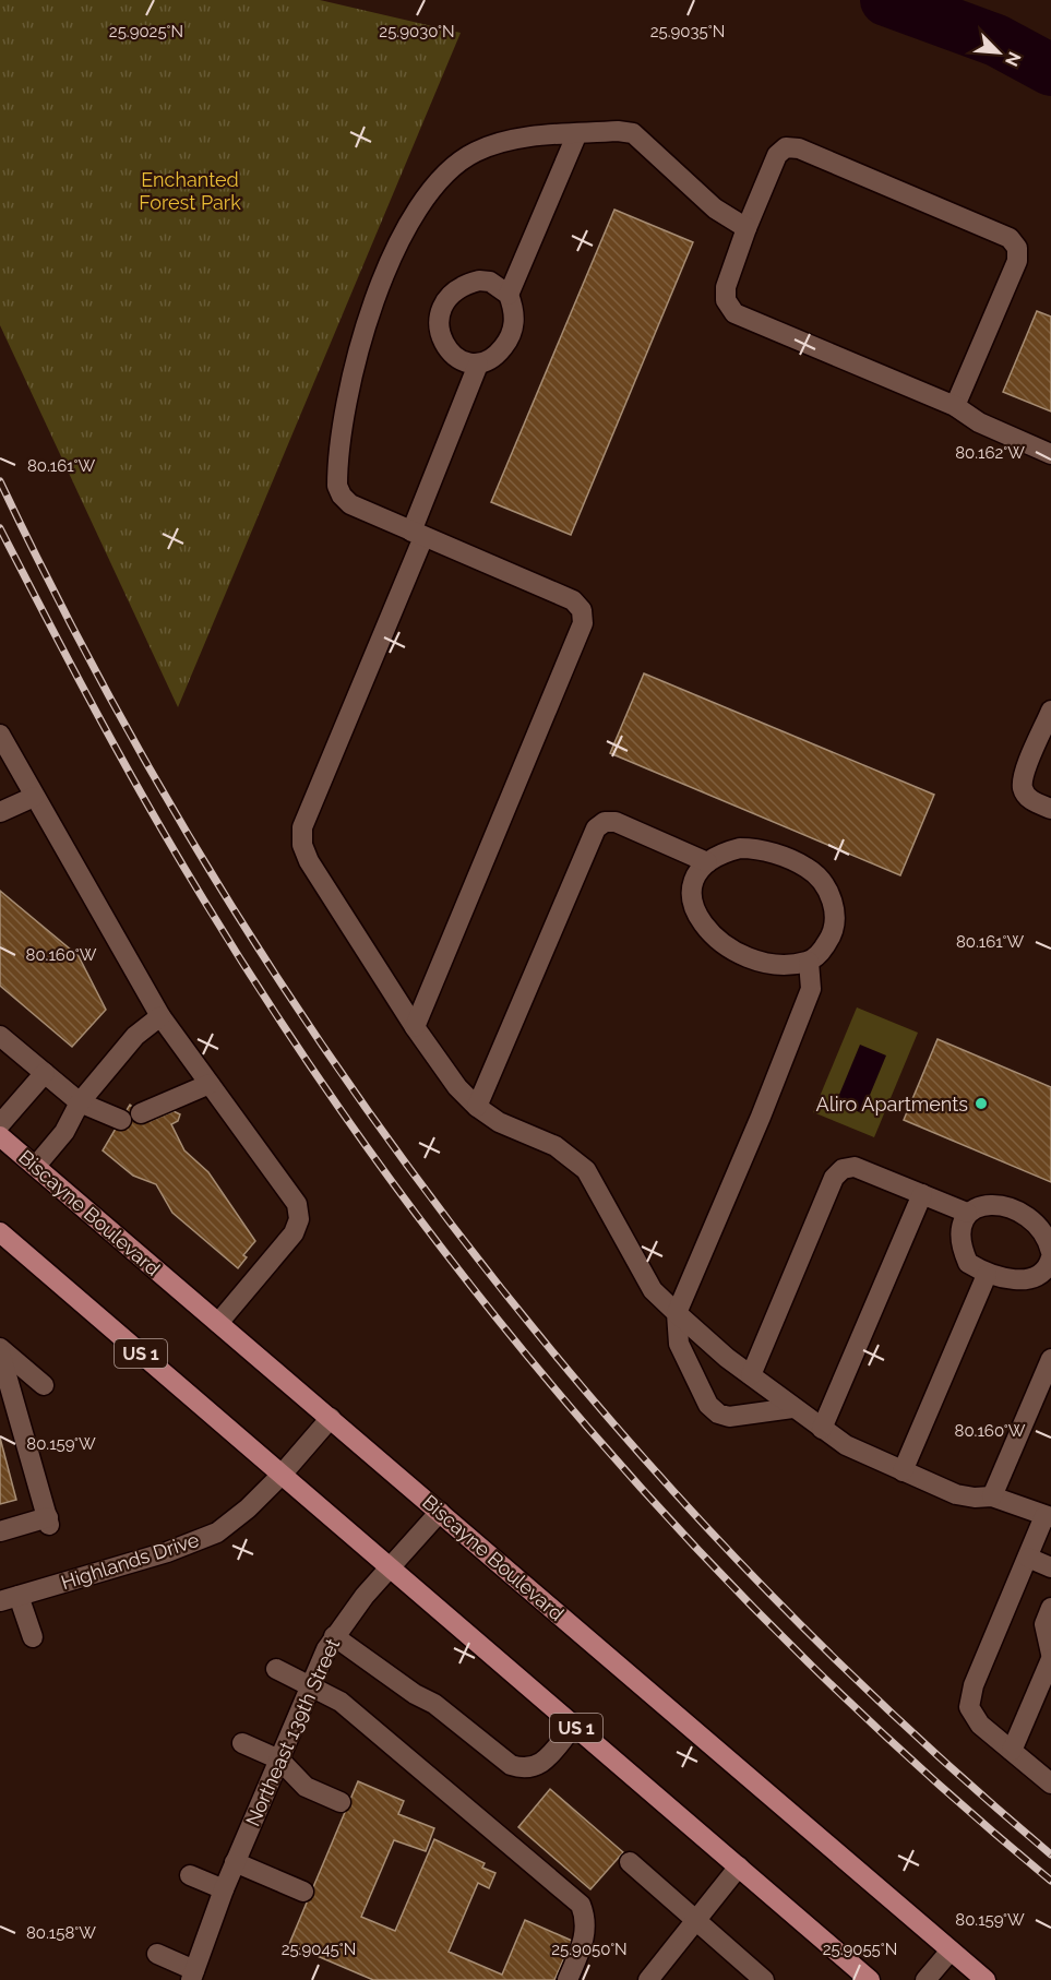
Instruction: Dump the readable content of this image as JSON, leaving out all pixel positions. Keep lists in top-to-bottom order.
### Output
{
  "streets": {
    "main road": ["Biscayne Boulevard", "US 1"],
    "street": ["Highlands Drive", "Northeast 139th Street"]
  },
  "crossings": [
    ["Biscayne Boulevard", "Highlands Drive"],
    ["Biscayne Boulevard", "Northeast 139th Street"],
    ["US 1", "Highlands Drive"],
    ["US 1", "Northeast 139th Street"]
  ],
  "parks": ["Enchanted Forest Park"],
  "places": ["Aliro Apartments"],
  "north": "bottom right",
  "coordinates": [
    "25.9025°N",
    "25.9030°N",
    "25.9035°N",
    "80.162°W",
    "80.161°W",
    "80.160°W",
    "80.159°W",
    "80.158°W",
    "25.9045°N",
    "25.9050°N",
    "25.9055°N"
  ]
}
